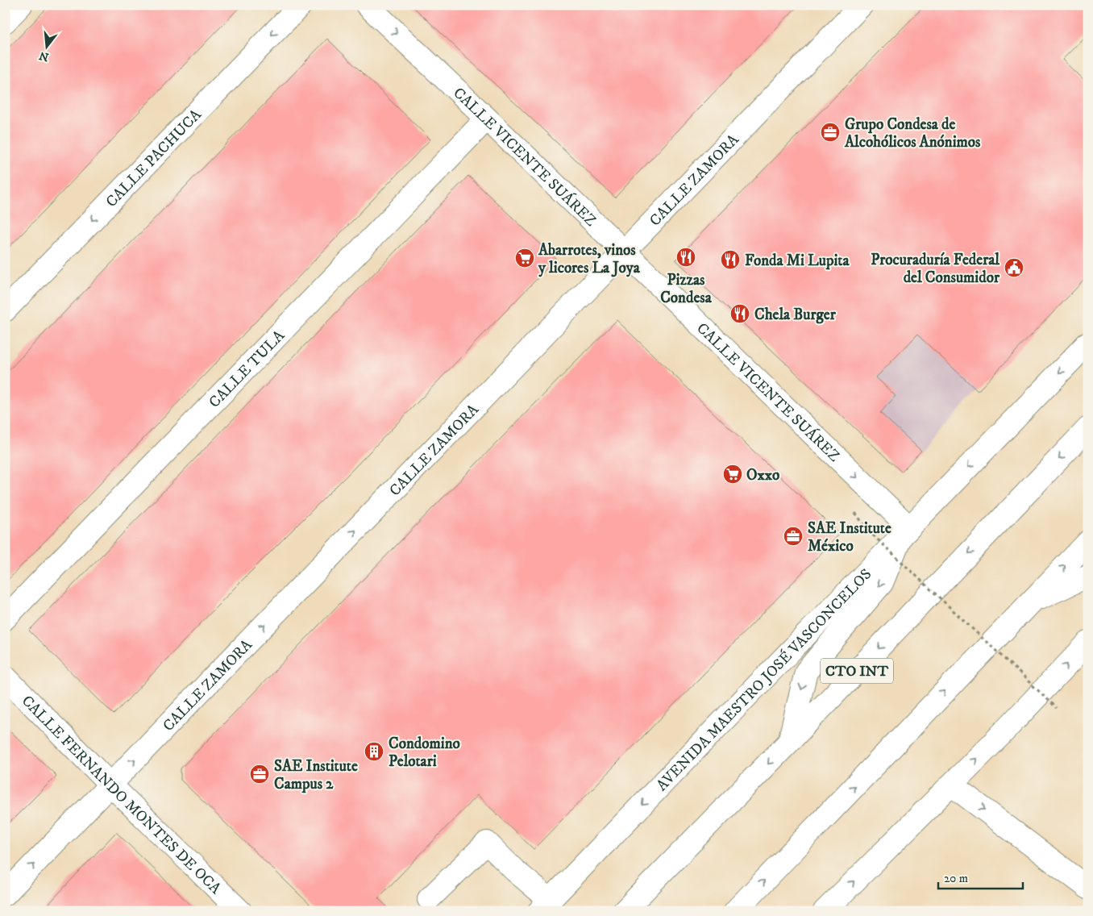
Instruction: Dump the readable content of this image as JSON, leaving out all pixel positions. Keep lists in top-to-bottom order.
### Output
{
  "streets": {
    "main road": [
      "CALLE VICENTE SUÁREZ",
      "CALLE PACHUCA",
      "CALLE ZAMORA",
      "CALLE TULA",
      "CTO INT",
      "AVENIDA MAESTRO JOSÉ VASCONCELOS",
      "CALLE FERNANDO MONTES DE OCA"
    ]
  },
  "crossings": [
    ["CALLE VICENTE SUÁREZ", "CALLE ZAMORA"],
    ["CALLE VICENTE SUÁREZ", "CALLE TULA"],
    ["CALLE VICENTE SUÁREZ", "AVENIDA MAESTRO JOSÉ VASCONCELOS"],
    ["CALLE ZAMORA", "CALLE FERNANDO MONTES DE OCA"]
  ],
  "one_way": ["CALLE VICENTE SUÁREZ", "CALLE PACHUCA", "CALLE ZAMORA"],
  "places": {
    "office": ["Grupo Condesa de Alcohólicos Anónimos", "SAE Institute México", "SAE Institute Campus 2"],
    "restaurant": ["Pizzas Condesa", "Fonda Mi Lupita", "Chela Burger"],
    "supermarket": ["Abarrotes, vinos y licores La Joya", "Oxxo"],
    "public building": ["Procuraduría Federal del Consumidor"],
    "building": ["Condomino Pelotari"]
  },
  "scale_bar": "20 m",
  "north": "bottom"
}
